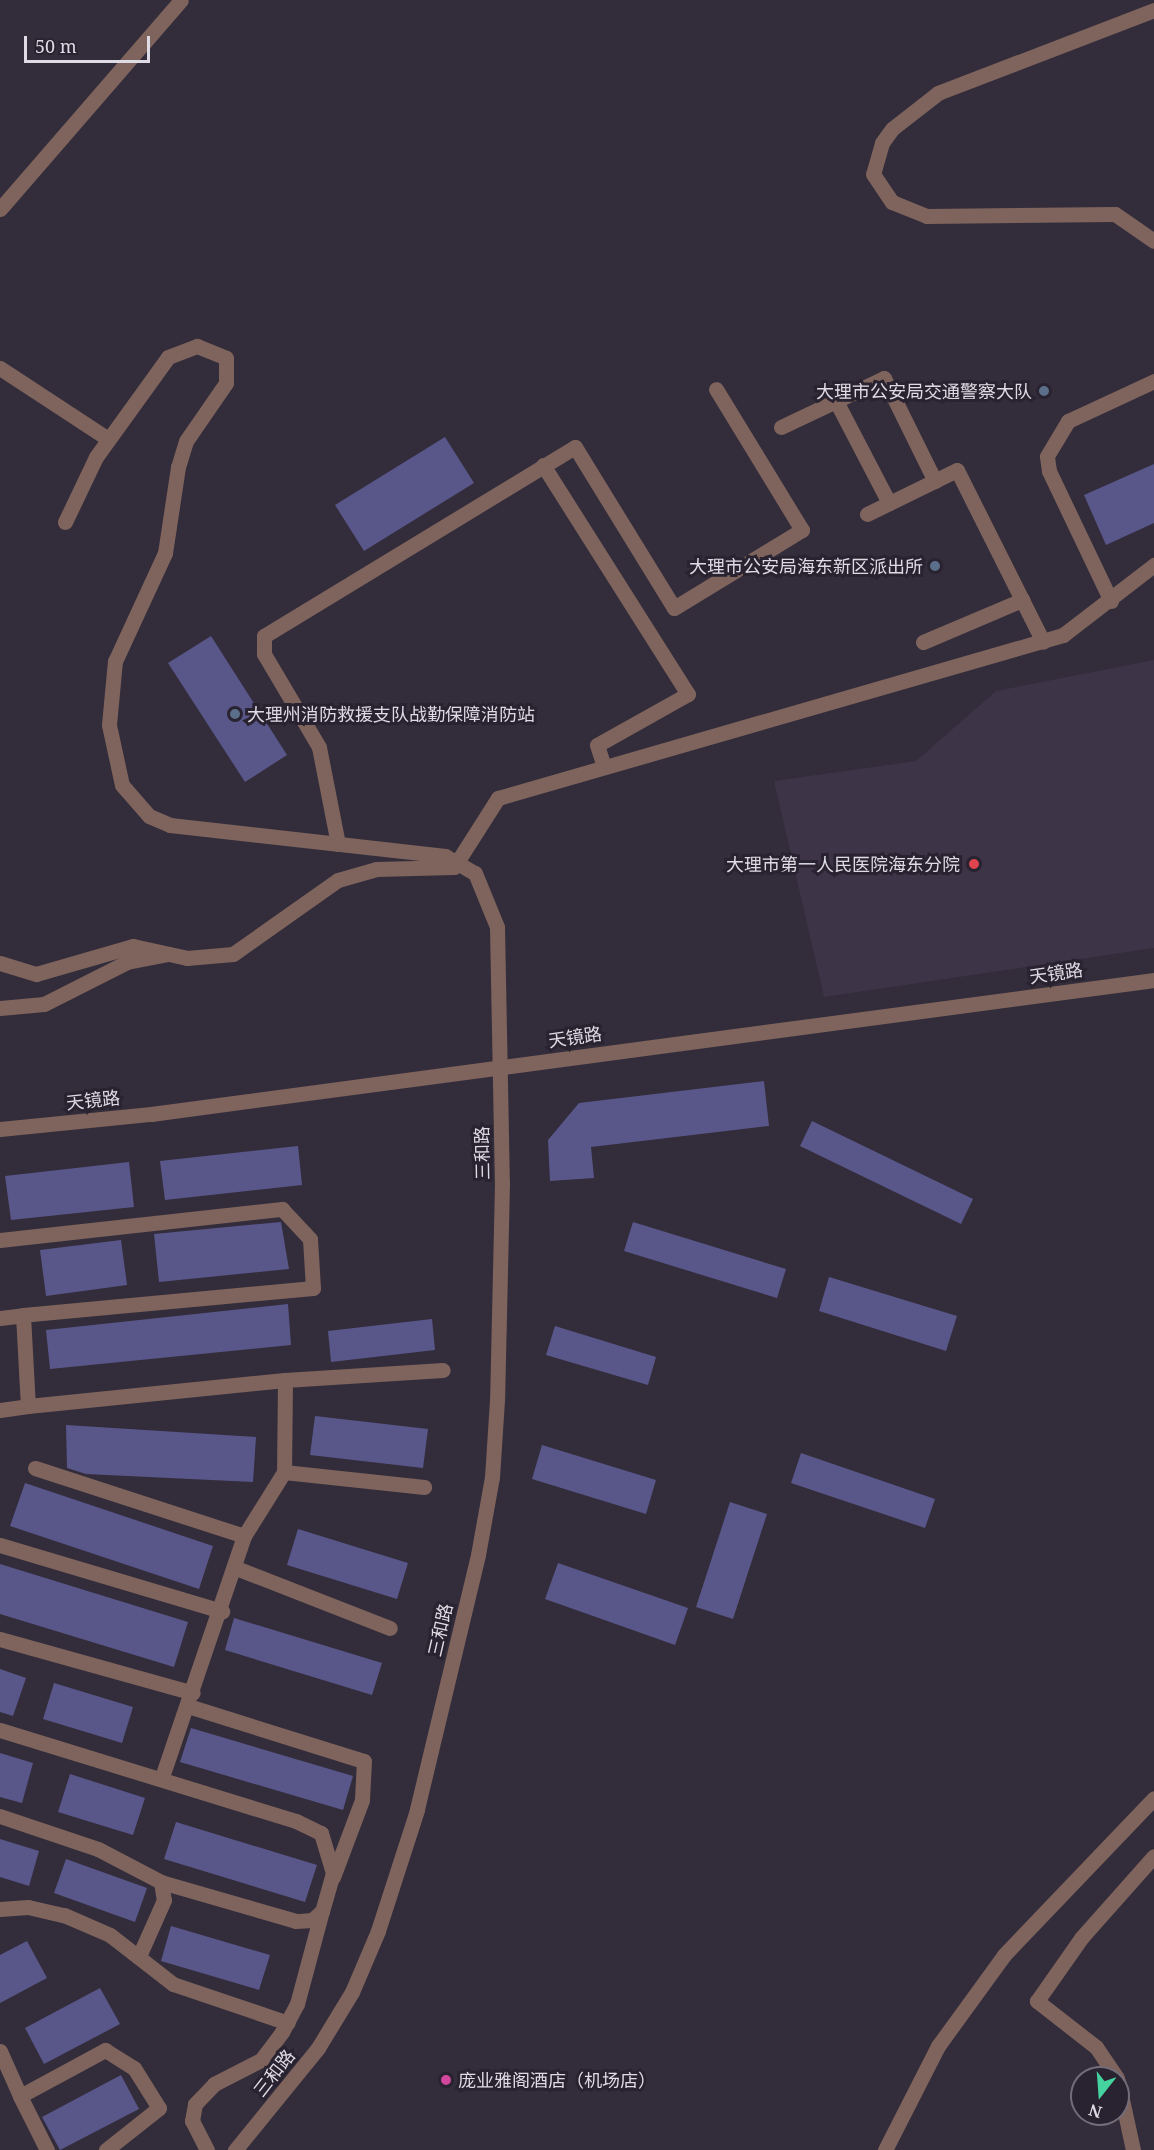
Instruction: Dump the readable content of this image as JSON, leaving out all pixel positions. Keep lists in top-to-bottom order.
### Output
{
  "streets": {
    "street": ["天镜路", "三和路"]
  },
  "crossings": [
    ["天镜路", "三和路"]
  ],
  "places": [
    "大理市公安局交通警察大队",
    "大理市公安局海东新区派出所",
    "大理州消防救援支队战勤保障消防站",
    "大理市第一人民医院海东分院",
    "庞业雅阁酒店（机场店）"
  ],
  "scale_bar": "50 m",
  "north": "bottom"
}
